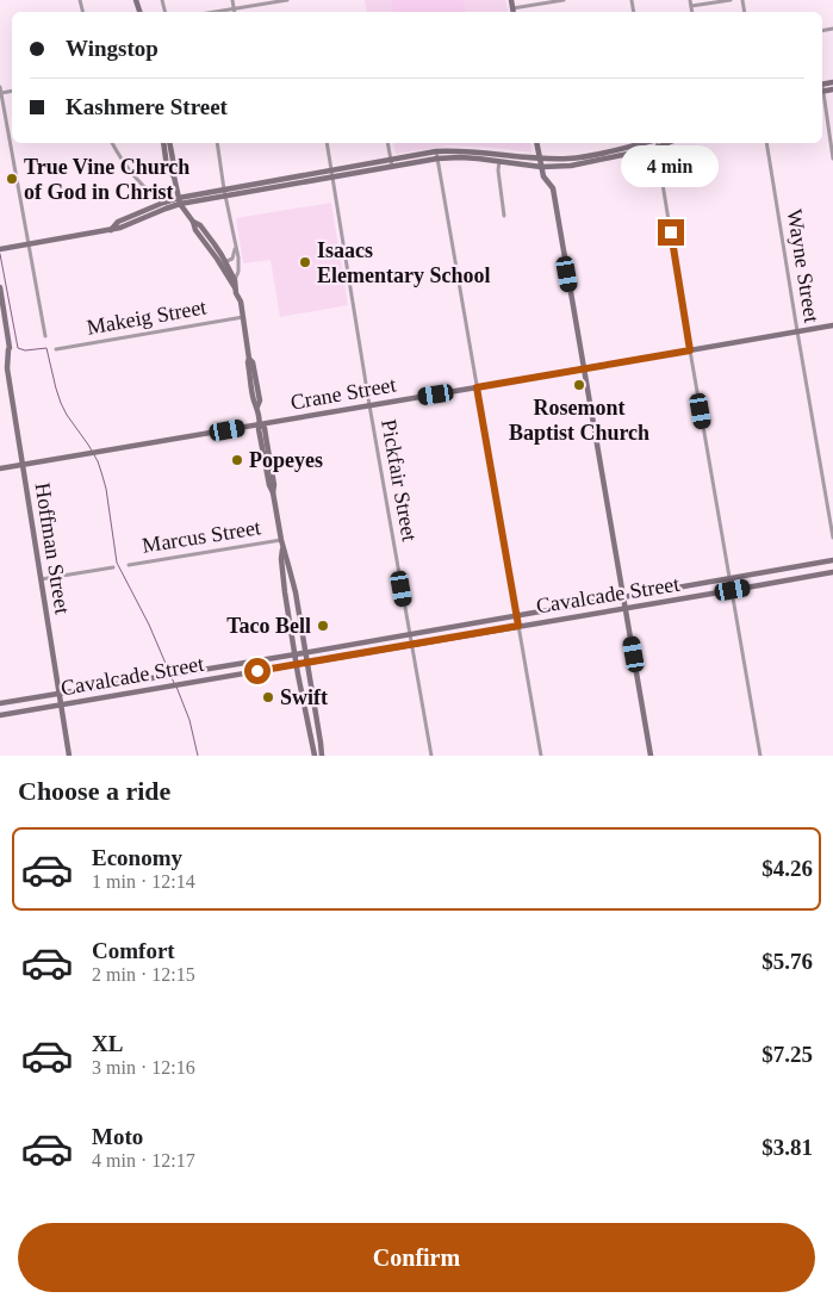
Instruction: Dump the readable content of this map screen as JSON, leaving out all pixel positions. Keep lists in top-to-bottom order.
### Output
{
  "streets": {
    "main road": ["Crane Street", "Hoffman Street", "Cavalcade Street"],
    "street": [
      "Wayne Street",
      "Makeig Street",
      "Pickfair Street",
      "Marcus Street"
    ]
  },
  "crossings": [
    ["Wayne Street", "Crane Street"],
    ["Crane Street", "Pickfair Street"],
    ["Crane Street", "Hoffman Street"],
    ["Pickfair Street", "Cavalcade Street"],
    ["Hoffman Street", "Cavalcade Street"]
  ],
  "places": [
    "True Vine Church of God in Christ",
    "Isaacs Elementary School",
    "Rosemont Baptist Church",
    "Popeyes",
    "Taco Bell",
    "Swift"
  ],
  "page": {
    "banner": ["Wingstop", "Kashmere Street"],
    "bubble": "4 min",
    "heading": "Choose a ride",
    "list": [
      {
        "name": "Economy",
        "note": "1 min · 12:14",
        "value": "$4.26"
      },
      {
        "name": "Comfort",
        "note": "2 min · 12:15",
        "value": "$5.76"
      },
      {
        "name": "XL",
        "note": "3 min · 12:16",
        "value": "$7.25"
      },
      {
        "name": "Moto",
        "note": "4 min · 12:17",
        "value": "$3.81"
      }
    ],
    "buttons": "Confirm"
  }
}
